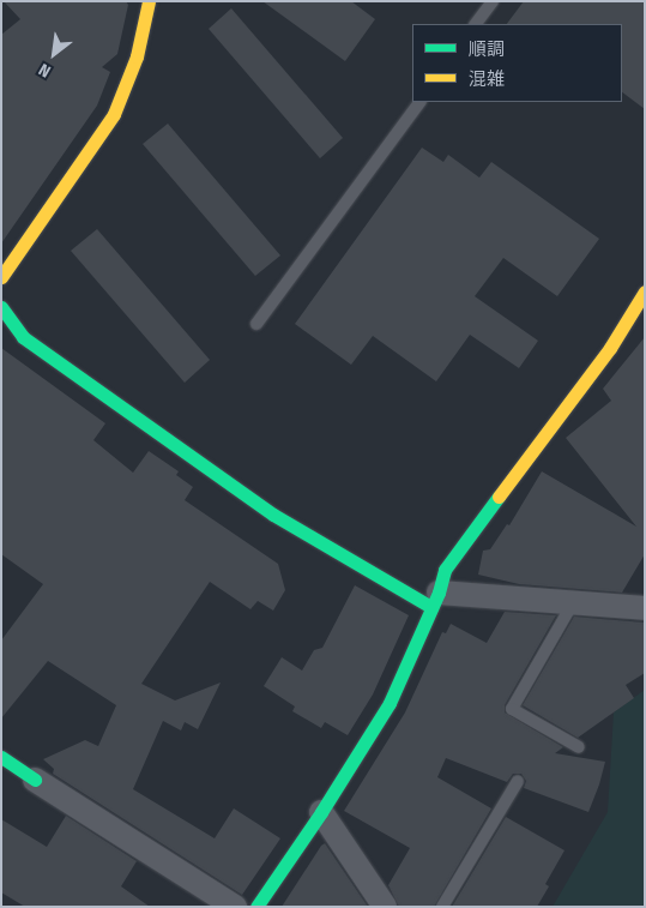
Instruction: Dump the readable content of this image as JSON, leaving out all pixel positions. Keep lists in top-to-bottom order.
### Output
{
  "legend": ["順調", "混雑"],
  "north": "bottom left"
}
